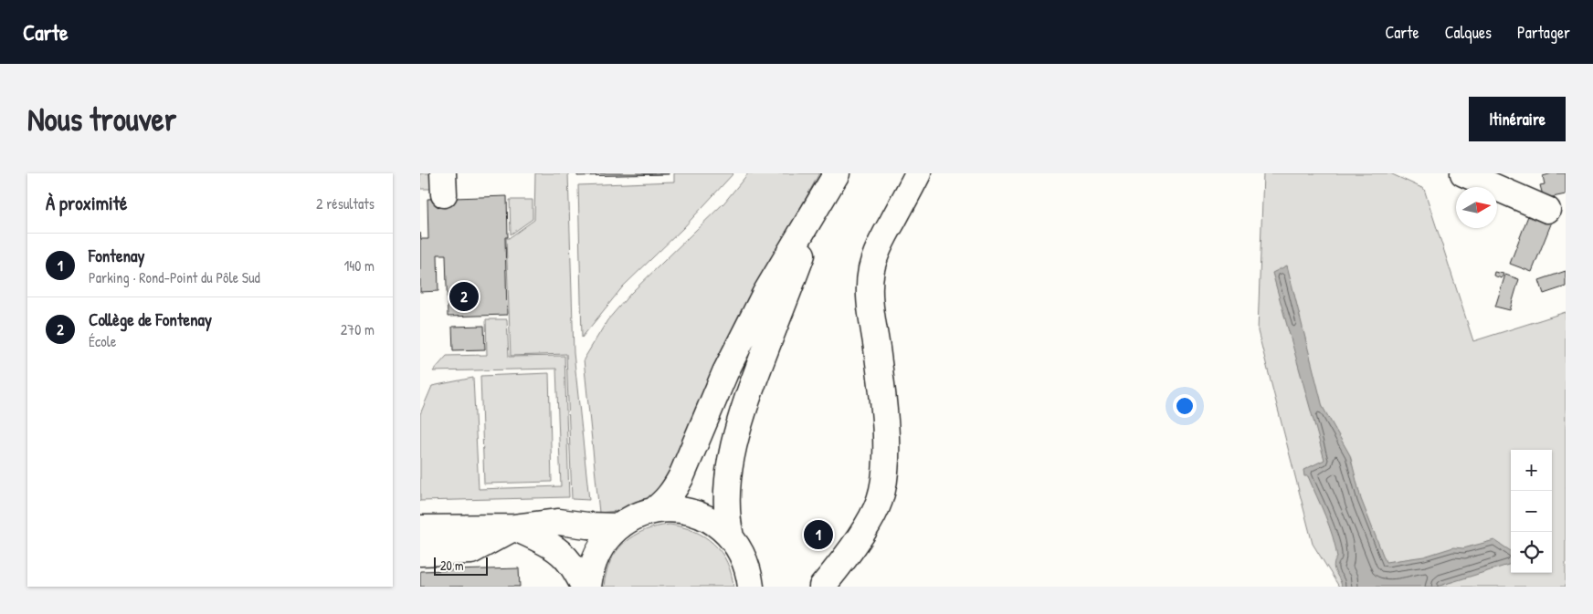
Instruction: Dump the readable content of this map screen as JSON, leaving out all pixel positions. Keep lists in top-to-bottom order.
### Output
{
  "scale_bar": "20 m",
  "north": "right",
  "page": {
    "header": "Carte",
    "nav": ["Carte", "Calques", "Partager"],
    "buttons": "Itinéraire",
    "title": "Nous trouver",
    "heading": ["À proximité", "2 résultats"],
    "list": [
      {
        "mark": "1",
        "name": "Fontenay",
        "note": "Parking · Rond-Point du Pôle Sud",
        "value": "140 m"
      },
      {
        "mark": "2",
        "name": "Collège de Fontenay",
        "note": "École",
        "value": "270 m"
      }
    ],
    "pins": ["2", "1"],
    "map_buttons": ["+", "−"],
    "scale": "20 m"
  }
}
